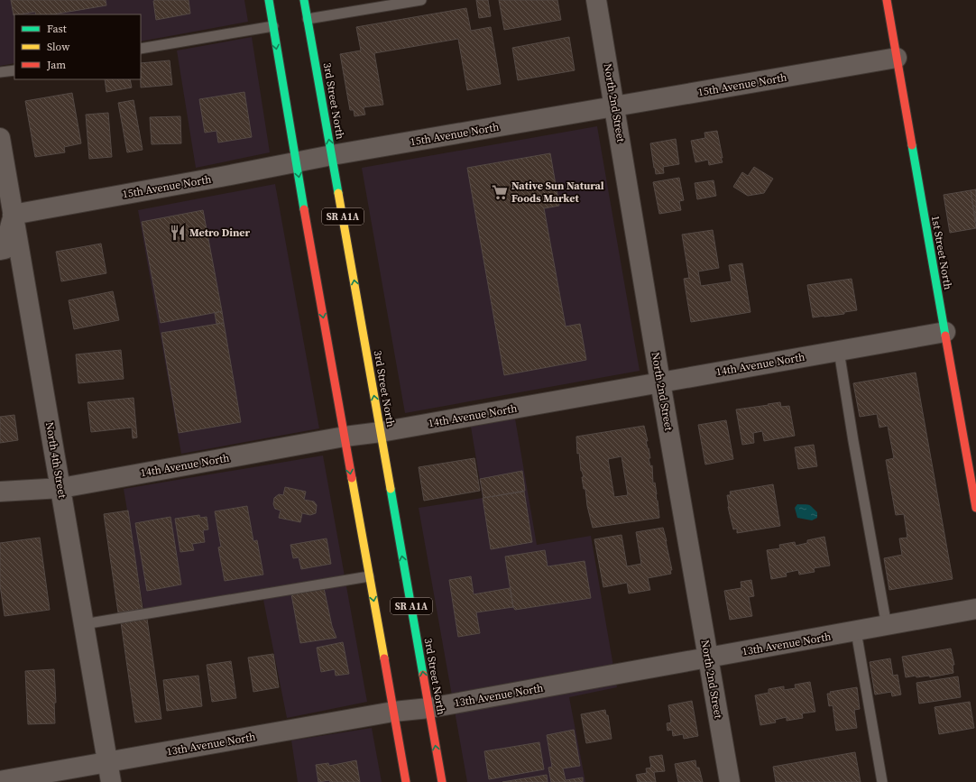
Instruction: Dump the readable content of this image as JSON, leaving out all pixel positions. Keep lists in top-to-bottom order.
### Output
{
  "streets": {
    "main road": ["3rd Street North", "SR A1A", "1st Street North"],
    "street": [
      "15th Avenue North",
      "North 2nd Street",
      "14th Avenue North",
      "North 4th Street",
      "13th Avenue North"
    ]
  },
  "crossings": [
    ["15th Avenue North", "3rd Street North"],
    ["15th Avenue North", "North 2nd Street"],
    ["15th Avenue North", "SR A1A"],
    ["15th Avenue North", "1st Street North"],
    ["15th Avenue North", "North 4th Street"],
    ["3rd Street North", "14th Avenue North"],
    ["3rd Street North", "13th Avenue North"],
    ["North 2nd Street", "14th Avenue North"],
    ["North 2nd Street", "13th Avenue North"],
    ["SR A1A", "14th Avenue North"],
    ["SR A1A", "13th Avenue North"],
    ["1st Street North", "14th Avenue North"],
    ["14th Avenue North", "North 4th Street"],
    ["North 4th Street", "13th Avenue North"]
  ],
  "places": {
    "supermarket": ["Native Sun Natural Foods Market"],
    "restaurant": ["Metro Diner"]
  },
  "legend": ["Fast", "Slow", "Jam"]
}
